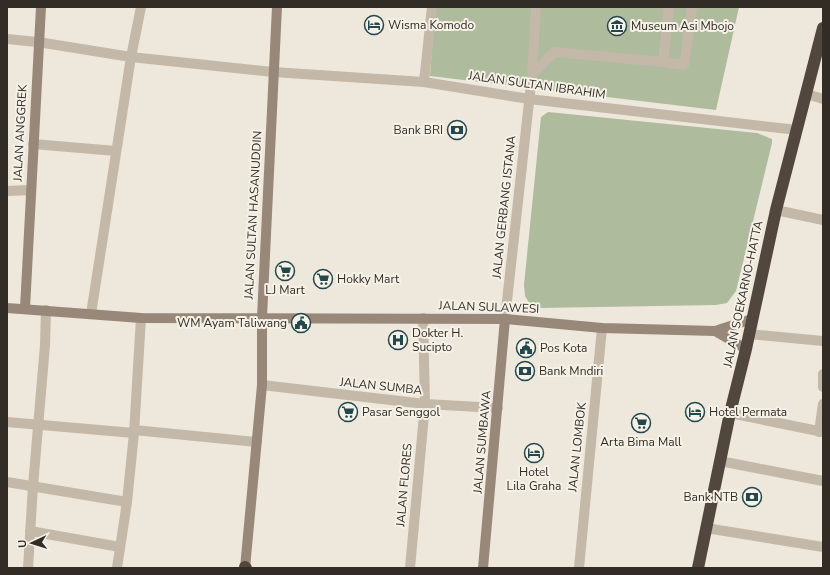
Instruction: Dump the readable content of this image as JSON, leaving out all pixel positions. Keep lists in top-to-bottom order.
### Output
{
  "streets": {
    "highway": ["JALAN SOEKARNO-HATTA"],
    "street": [
      "JALAN SULTAN IBRAHIM",
      "JALAN ANGGREK",
      "JALAN GERBANG ISTANA",
      "JALAN SULTAN HASANUDDIN",
      "JALAN SULAWESI",
      "JALAN SUMBA",
      "JALAN SUMBAWA",
      "JALAN LOMBOK",
      "JALAN FLORES"
    ]
  },
  "crossings": [
    ["JALAN SULTAN IBRAHIM", "JALAN ANGGREK"],
    ["JALAN SULTAN IBRAHIM", "JALAN GERBANG ISTANA"],
    ["JALAN SULTAN IBRAHIM", "JALAN SULTAN HASANUDDIN"],
    ["JALAN SULTAN IBRAHIM", "JALAN SOEKARNO-HATTA"],
    ["JALAN ANGGREK", "JALAN SULAWESI"],
    ["JALAN GERBANG ISTANA", "JALAN SULAWESI"],
    ["JALAN GERBANG ISTANA", "JALAN SUMBAWA"],
    ["JALAN SULTAN HASANUDDIN", "JALAN SULAWESI"],
    ["JALAN SULTAN HASANUDDIN", "JALAN SUMBA"],
    ["JALAN SOEKARNO-HATTA", "JALAN SULAWESI"],
    ["JALAN SULAWESI", "JALAN SUMBAWA"],
    ["JALAN SULAWESI", "JALAN LOMBOK"],
    ["JALAN SULAWESI", "JALAN FLORES"],
    ["JALAN SUMBA", "JALAN SUMBAWA"],
    ["JALAN SUMBA", "JALAN FLORES"]
  ],
  "places": {
    "hotel": ["Wisma Komodo", "Hotel Permata", "Hotel Lila Graha"],
    "museum": ["Museum Asi Mbojo"],
    "bank": ["Bank BRI", "Bank Mndiri", "Bank NTB"],
    "supermarket": [
      "LJ Mart",
      "Hokky Mart",
      "Pasar Senggol",
      "Arta Bima Mall"
    ],
    "public building": ["WM Ayam Taliwang", "Pos Kota"],
    "hospital": ["Dokter H. Sucipto"]
  },
  "north": "left"
}
